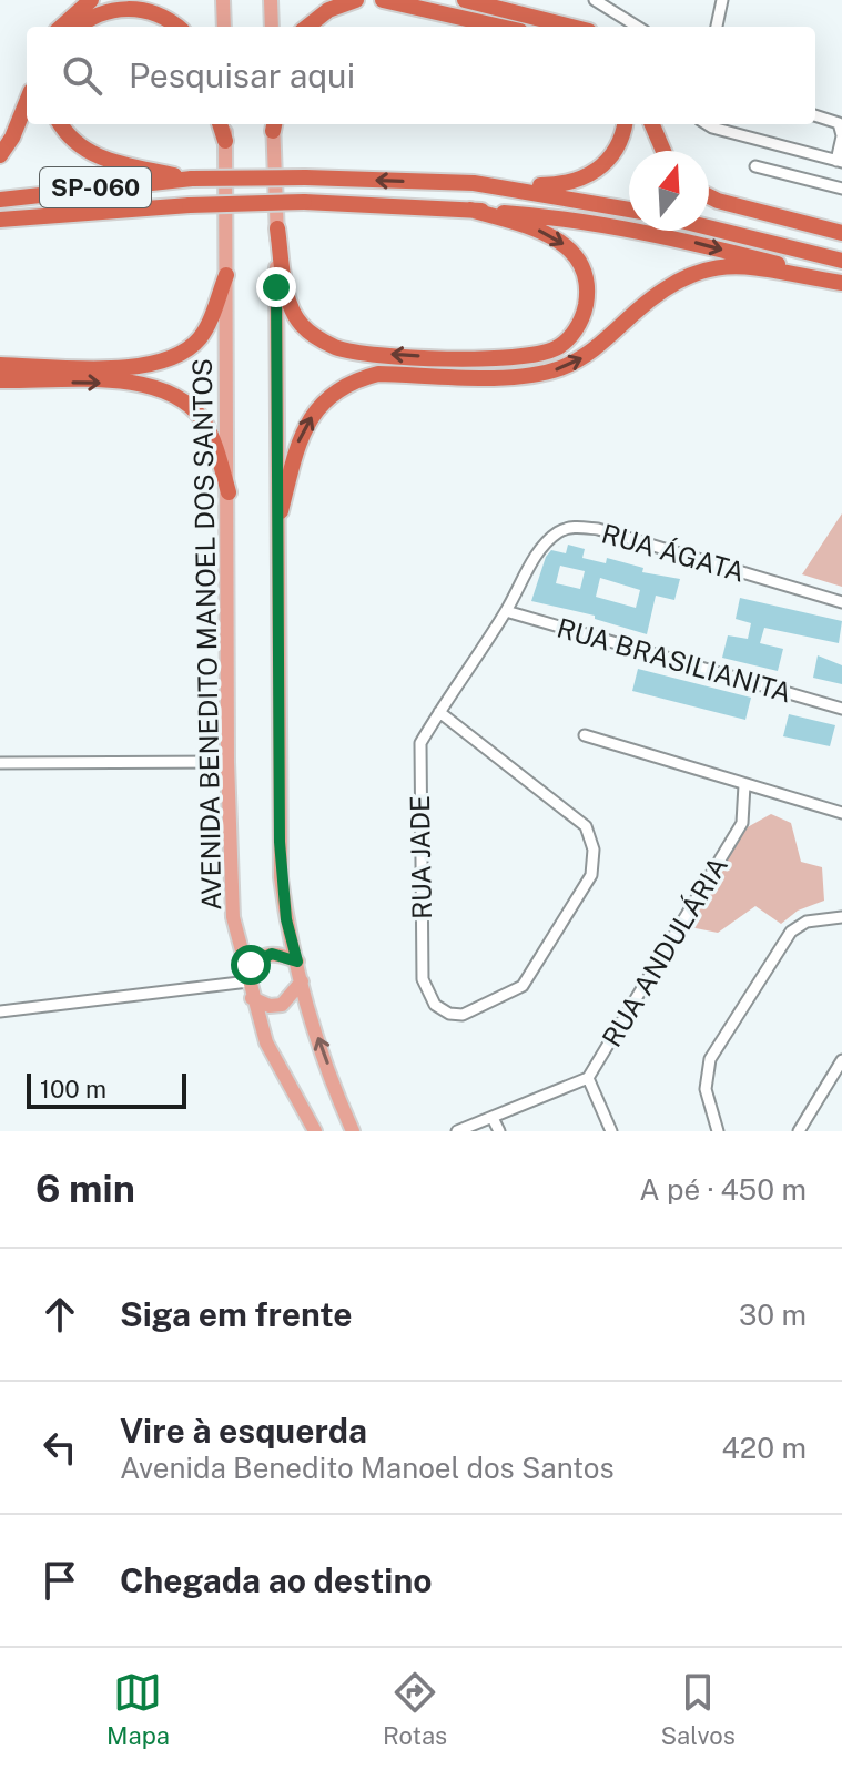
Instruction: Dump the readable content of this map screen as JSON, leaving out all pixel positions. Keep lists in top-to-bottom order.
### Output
{
  "streets": {
    "highway": ["SP-060"],
    "main road": ["AVENIDA BENEDITO MANOEL DOS SANTOS"],
    "street": [
      "RUA ÁGATA",
      "RUA BRASILIANITA",
      "RUA JADE",
      "RUA ANDULÁRIA"
    ]
  },
  "crossings": [
    ["RUA ÁGATA", "RUA BRASILIANITA"],
    ["RUA ÁGATA", "RUA JADE"]
  ],
  "scale_bar": "100 m",
  "north": "top",
  "page": {
    "search": "Pesquisar aqui",
    "scale": "100 m",
    "heading": ["6 min", "A pé · 450 m"],
    "list": [
      ["Siga em frente", "30 m"],
      ["Vire à esquerda", "Avenida Benedito Manoel dos Santos", "420 m"],
      "Chegada ao destino"
    ],
    "nav": ["Mapa", "Rotas", "Salvos"]
  }
}
